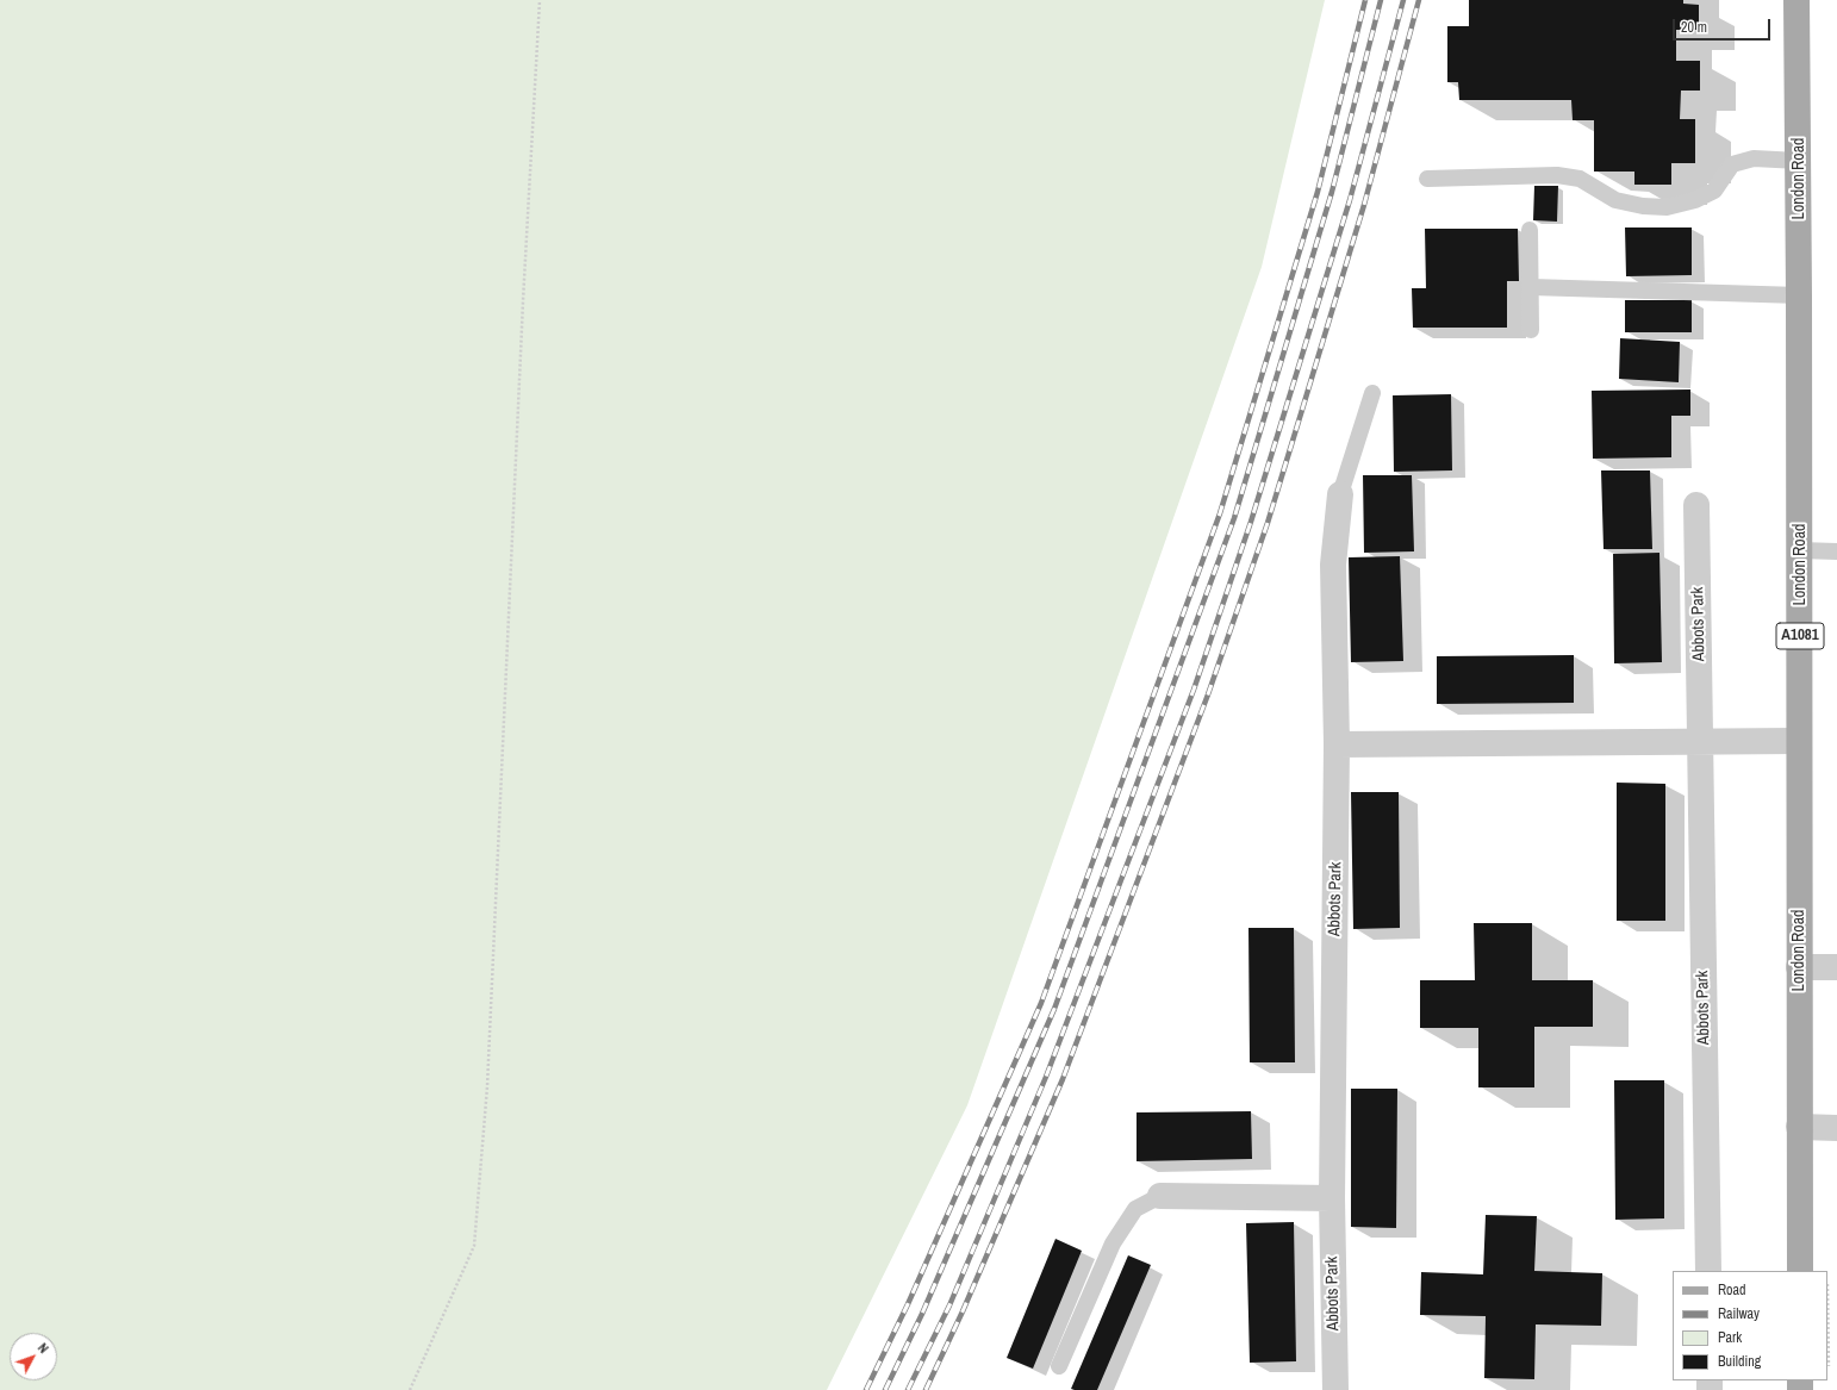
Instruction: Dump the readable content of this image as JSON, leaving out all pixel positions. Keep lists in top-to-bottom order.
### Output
{
  "streets": {
    "main road": ["London Road", "A1081"],
    "street": ["Abbots Park"]
  },
  "legend": [
    "Road",
    "Railway",
    "Park",
    "Building"
  ],
  "scale_bar": "20 m",
  "north": "top right"
}
